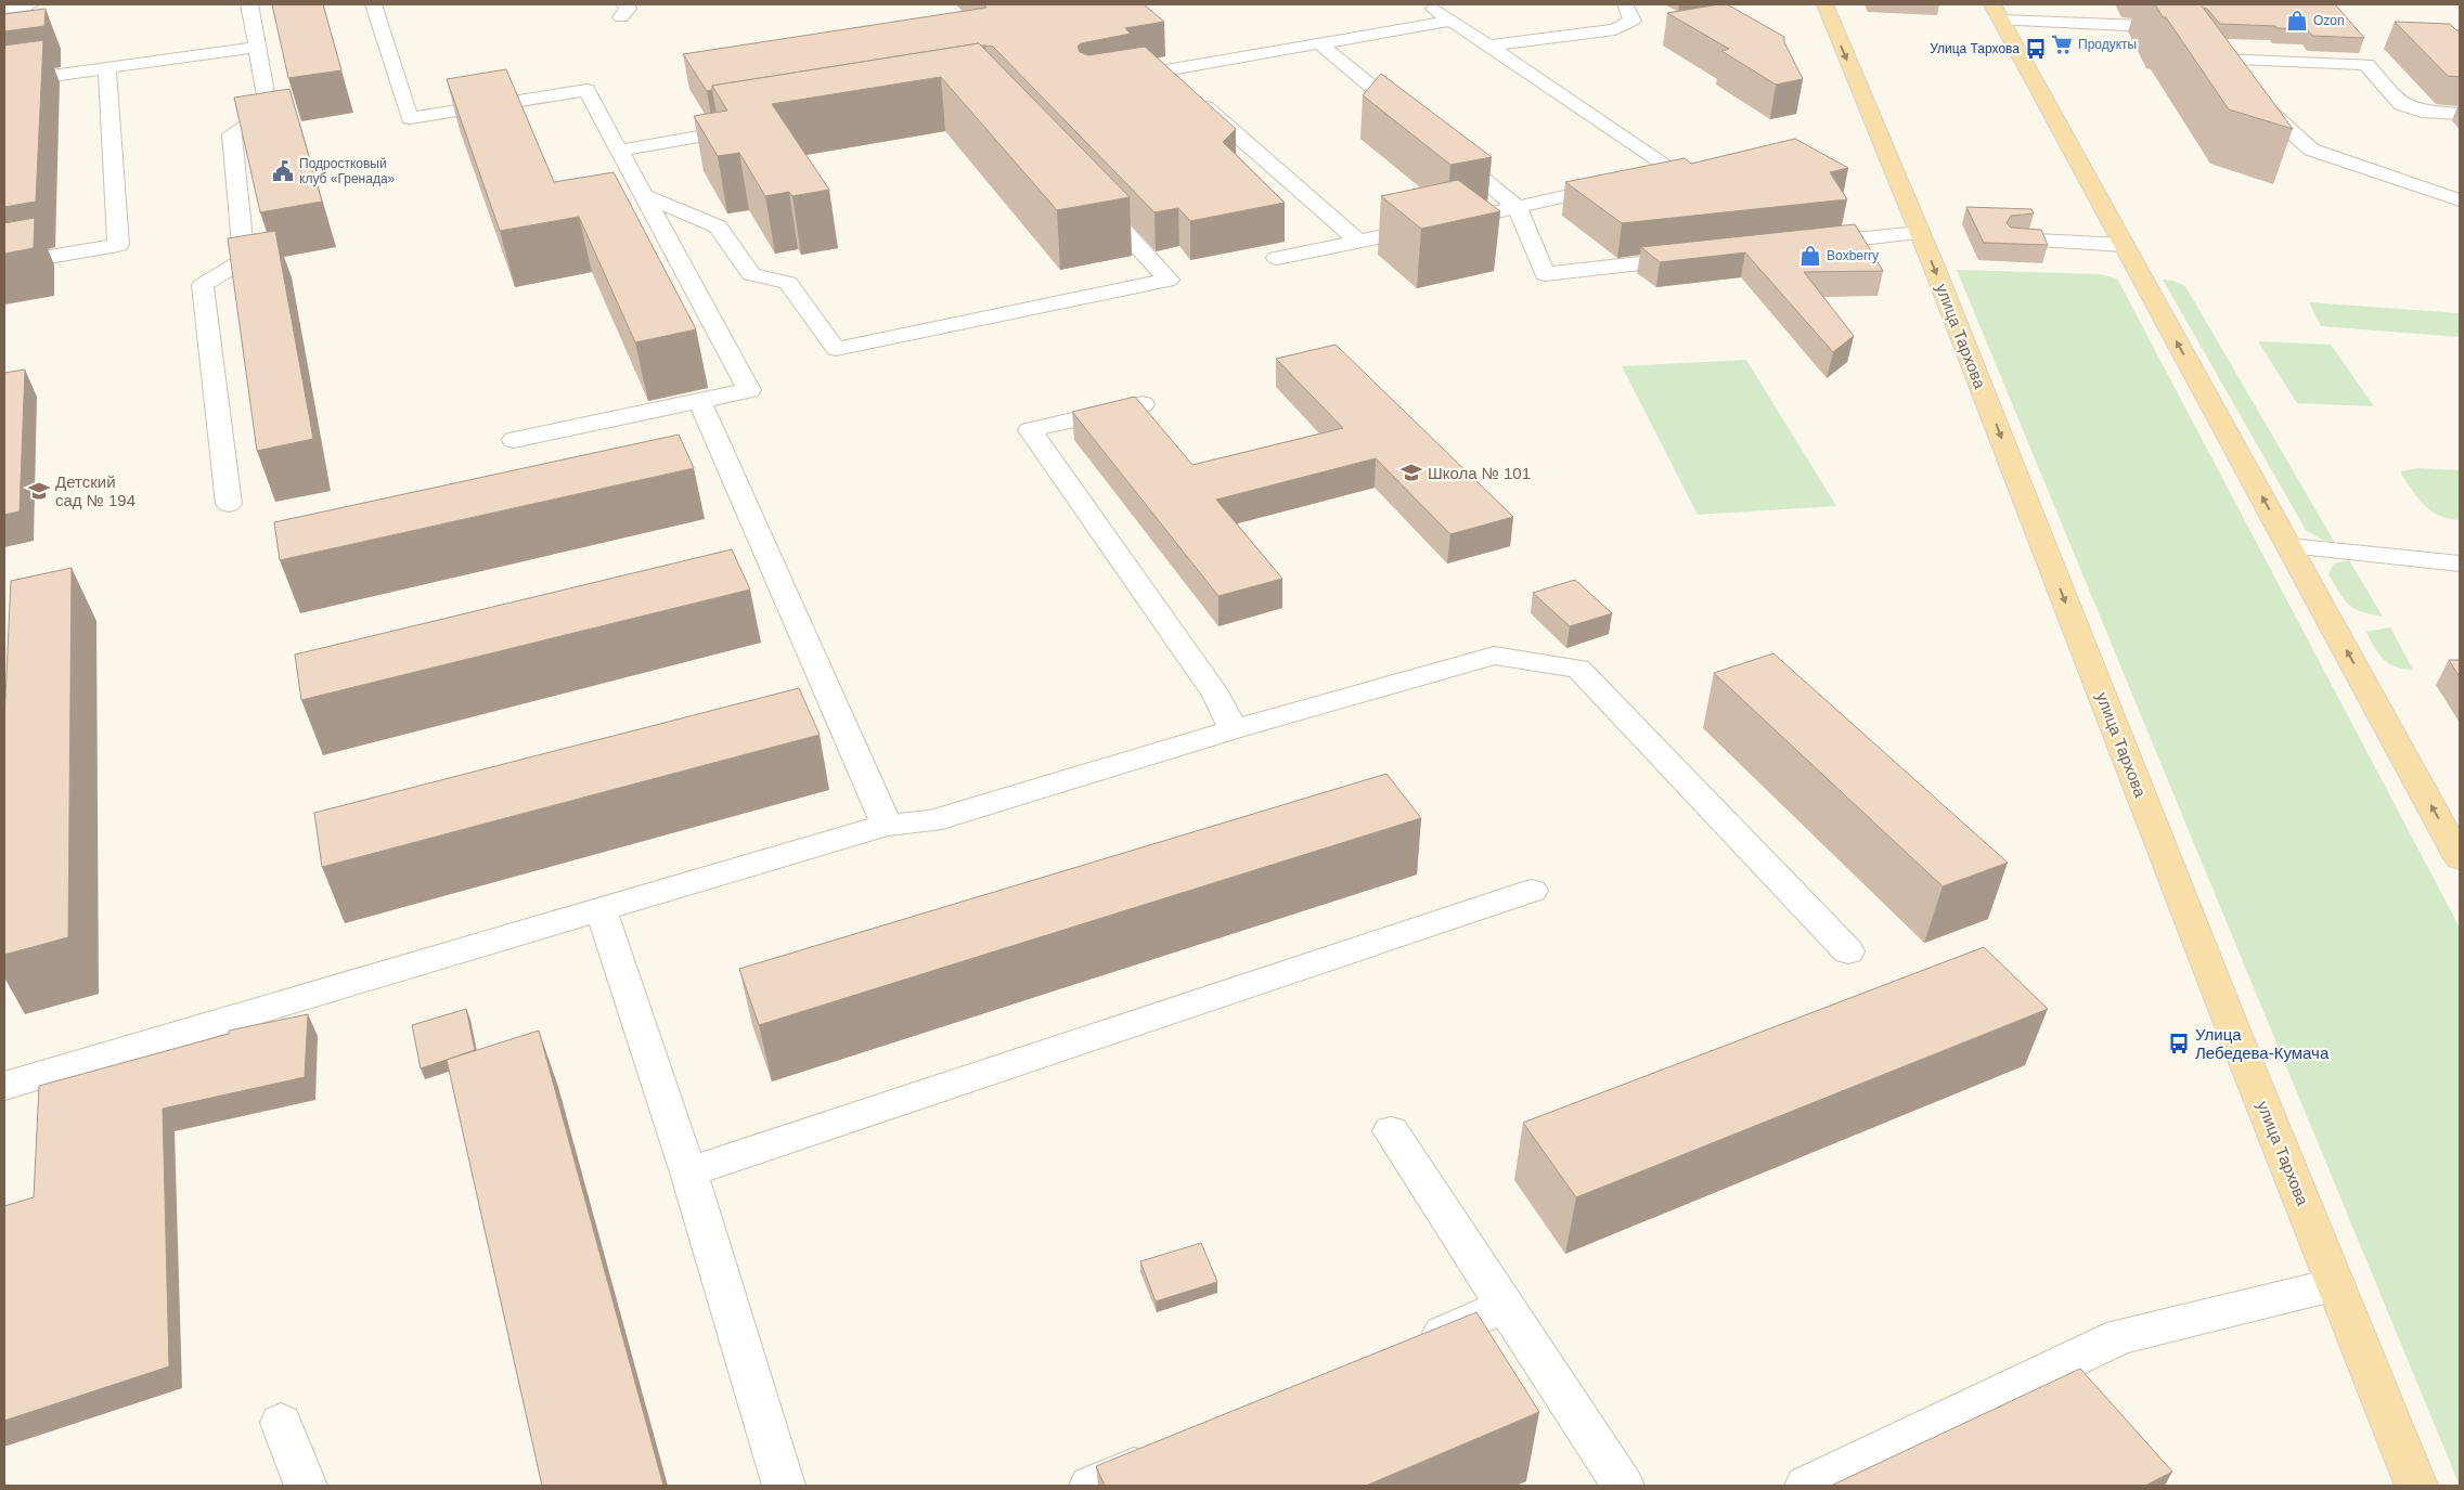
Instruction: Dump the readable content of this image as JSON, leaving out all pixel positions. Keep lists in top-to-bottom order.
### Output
{
  "streets": {
    "main road": ["улица Тархова"]
  },
  "places": {
    "shop": ["Ozon", "Boxberry"],
    "supermarket": ["Продукты"],
    "bus stop": ["Улица Тархова", "Улица Лебедева-Кумача"],
    "public building": ["Подростковый клуб «Гренада»"],
    "school or university": ["Школа № 101", "Детский сад № 194"]
  }
}
